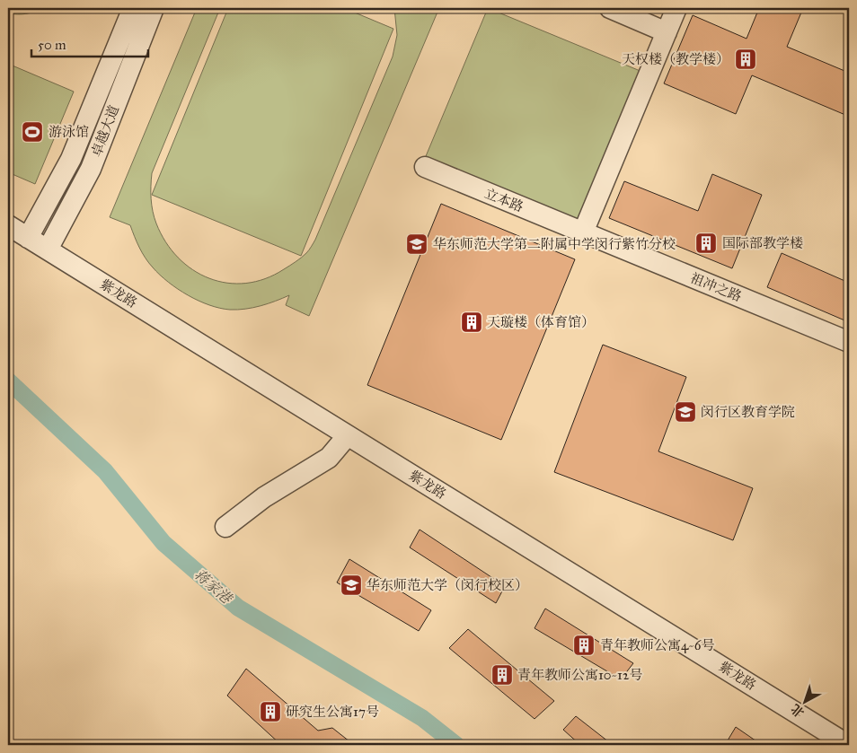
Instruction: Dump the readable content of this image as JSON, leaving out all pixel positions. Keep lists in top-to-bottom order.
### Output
{
  "streets": {
    "street": [
      "卓越大道",
      "立本路",
      "祖冲之路",
      "紫龙路"
    ]
  },
  "crossings": [
    ["卓越大道", "紫龙路"],
    ["立本路", "祖冲之路"]
  ],
  "water": ["蒋家港"],
  "places": {
    "building": [
      "天权楼（教学楼）",
      "国际部教学楼",
      "天璇楼（体育馆）",
      "青年教师公寓4~6号",
      "青年教师公寓10~12号",
      "研究生公寓17号"
    ],
    "sports": ["游泳馆"],
    "school or university": ["华东师范大学第二附属中学闵行紫竹分校", "闵行区教育学院", "华东师范大学（闵行校区）"]
  },
  "scale_bar": "50 m",
  "north": "bottom left"
}
